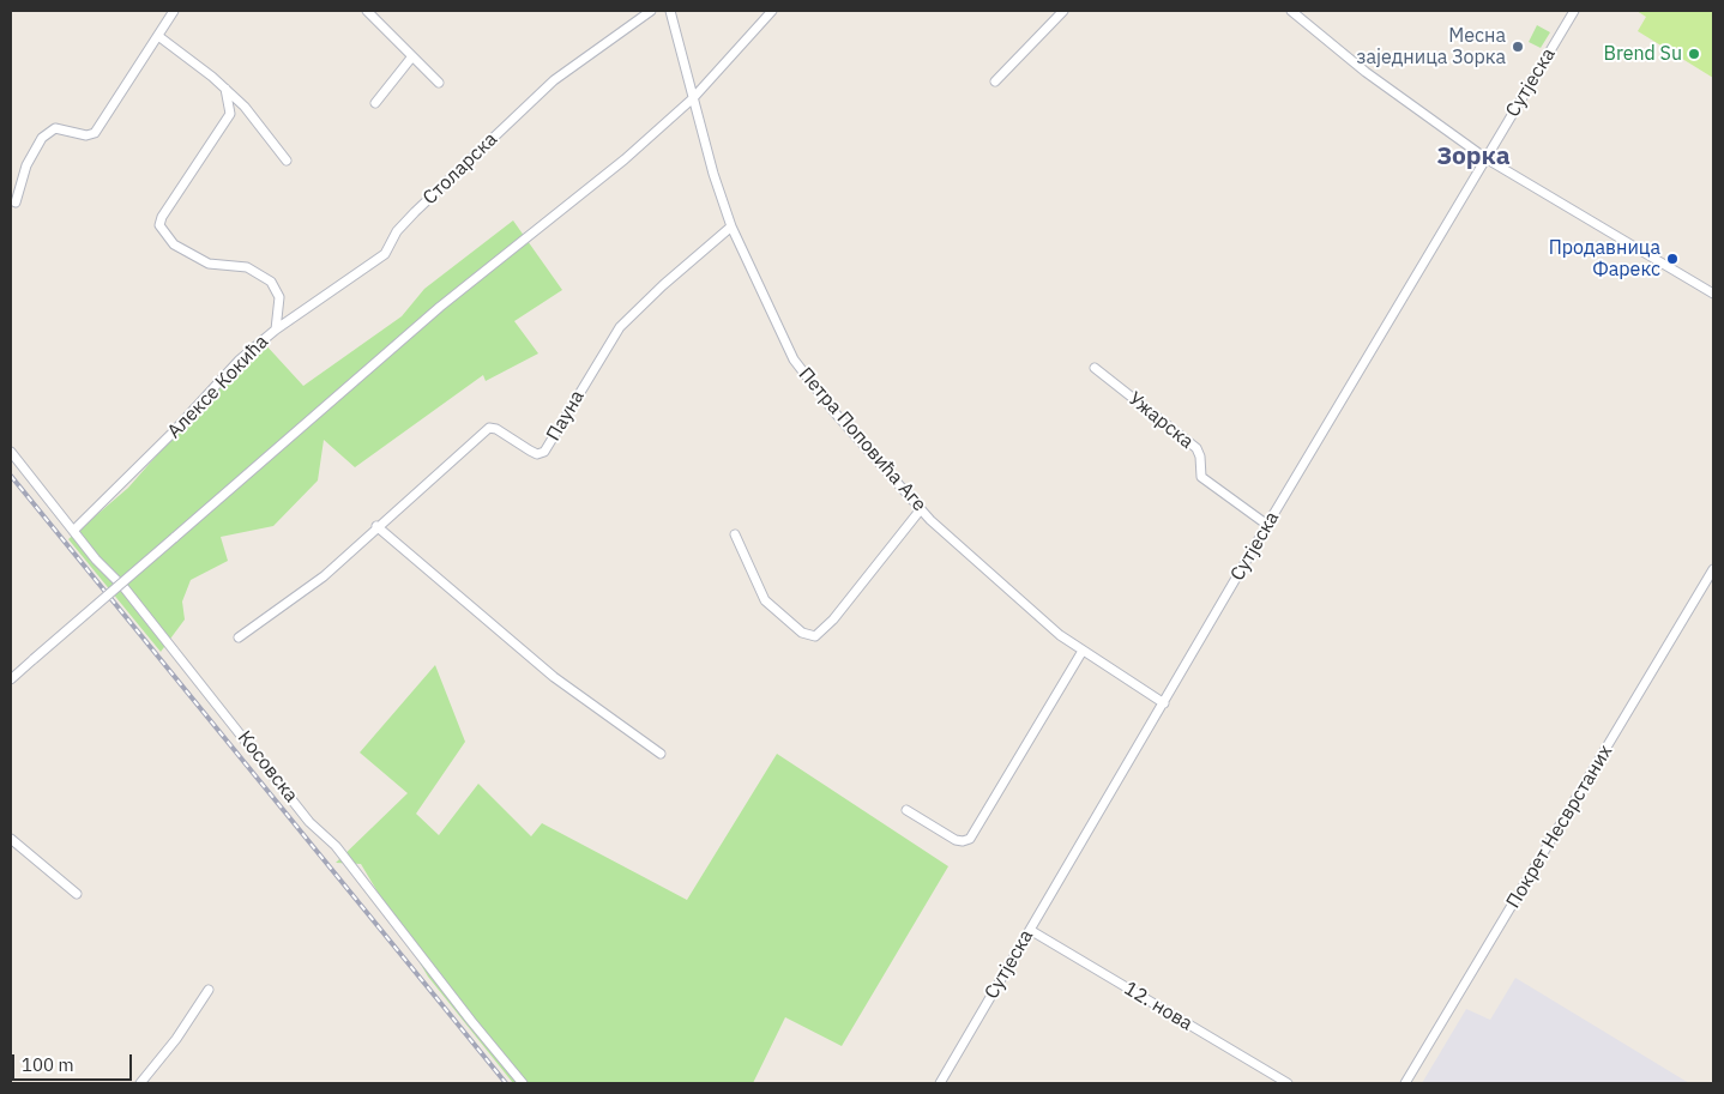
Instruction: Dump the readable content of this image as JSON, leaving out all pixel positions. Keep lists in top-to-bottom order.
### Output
{
  "streets": {
    "street": [
      "Сутјеска",
      "Столарска",
      "Алексе Кокића",
      "Пауна",
      "Ужарска",
      "Петра Поповића Аге",
      "Косовска",
      "Покрет Несврстаних",
      "12. нова"
    ]
  },
  "crossings": [
    ["Сутјеска", "Ужарска"],
    ["Сутјеска", "Петра Поповића Аге"],
    ["Сутјеска", "12. нова"],
    ["Столарска", "Алексе Кокића"],
    ["Алексе Кокића", "Косовска"],
    ["Пауна", "Петра Поповића Аге"]
  ],
  "districts": ["Зорка"],
  "places": ["Месна заједница Зорка", "Brend Su", "Продавница Фарекс"],
  "scale_bar": "100 m"
}
